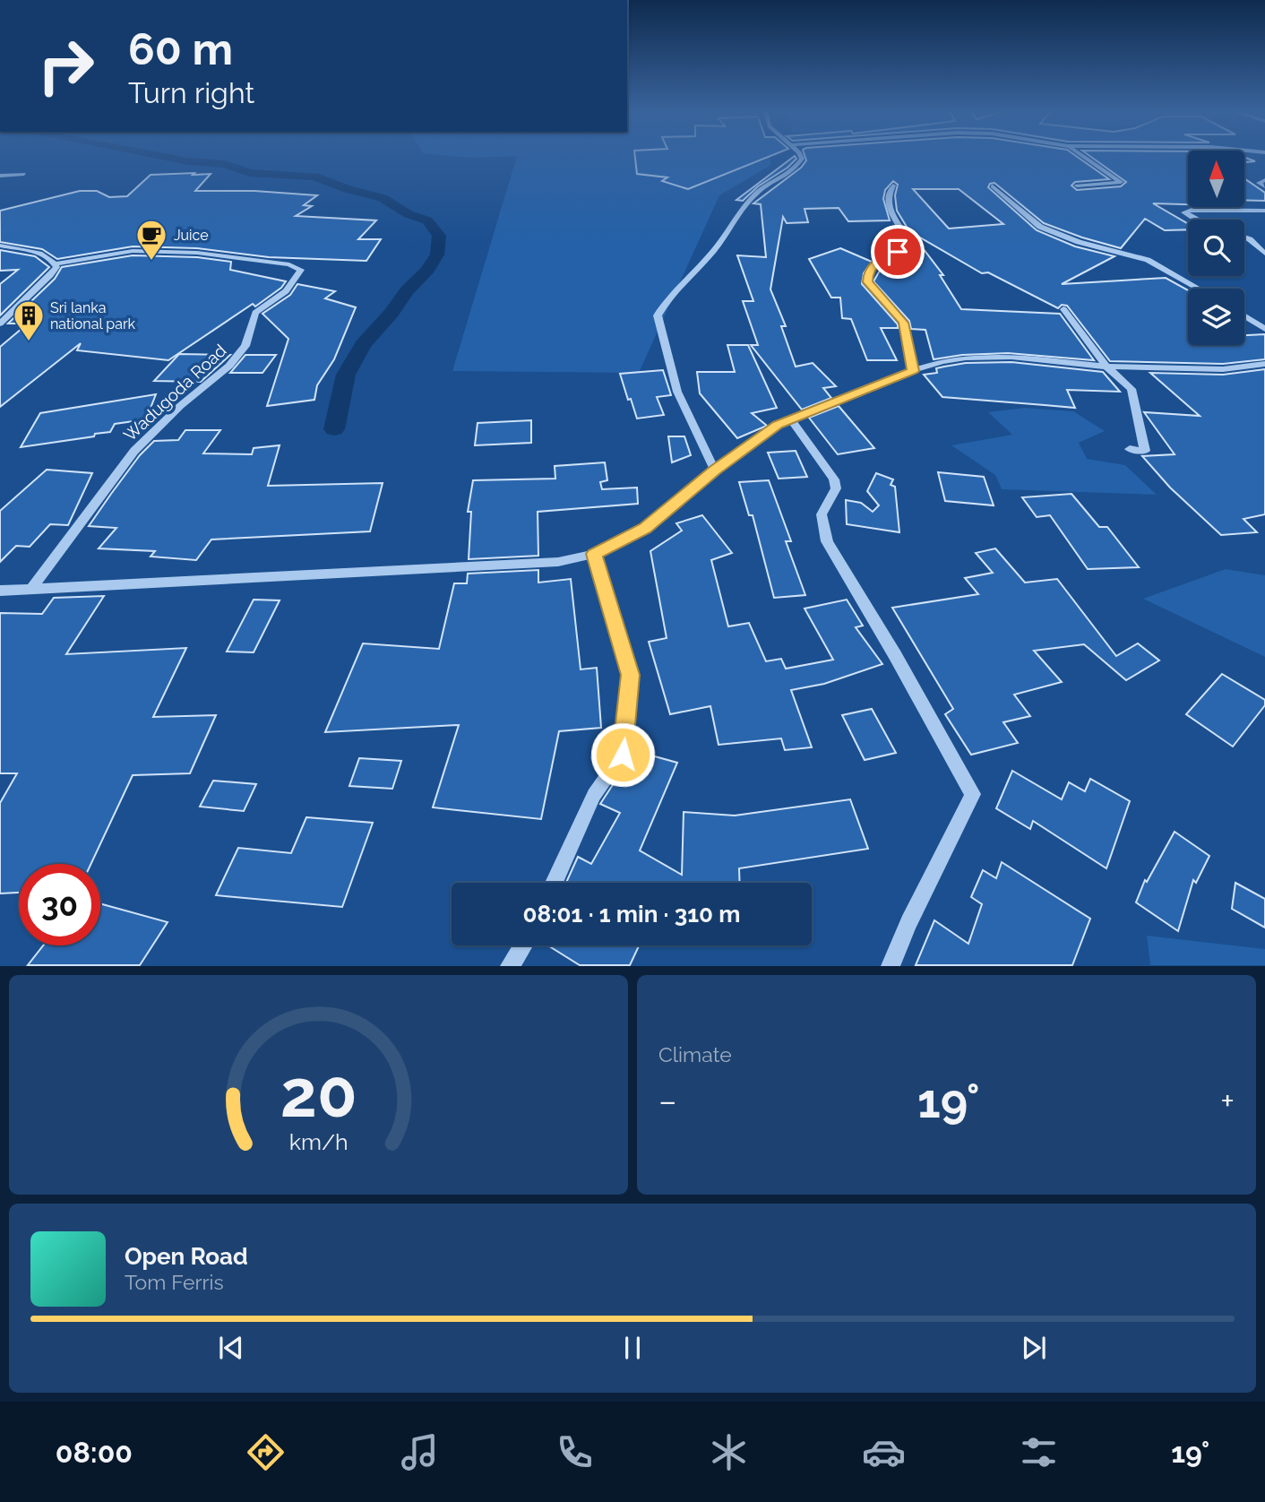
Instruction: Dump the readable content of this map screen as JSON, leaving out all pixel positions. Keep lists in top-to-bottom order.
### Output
{
  "streets": {
    "street": ["Wadugoda Road"]
  },
  "places": {
    "cafe": ["Juice"],
    "building": ["Sri lanka national park"]
  },
  "north": "top",
  "page": {
    "turn": ["60 m", "Turn right"],
    "limit": "30",
    "trip": "08:01 · 1 min · 310 m",
    "tile": "Climate",
    "heat": ["−", "19°", "+"],
    "song": ["Open Road", "Tom Ferris"],
    "tabs": ["08:00", "19°"],
    "gauge": ["20", "km/h"]
  }
}
